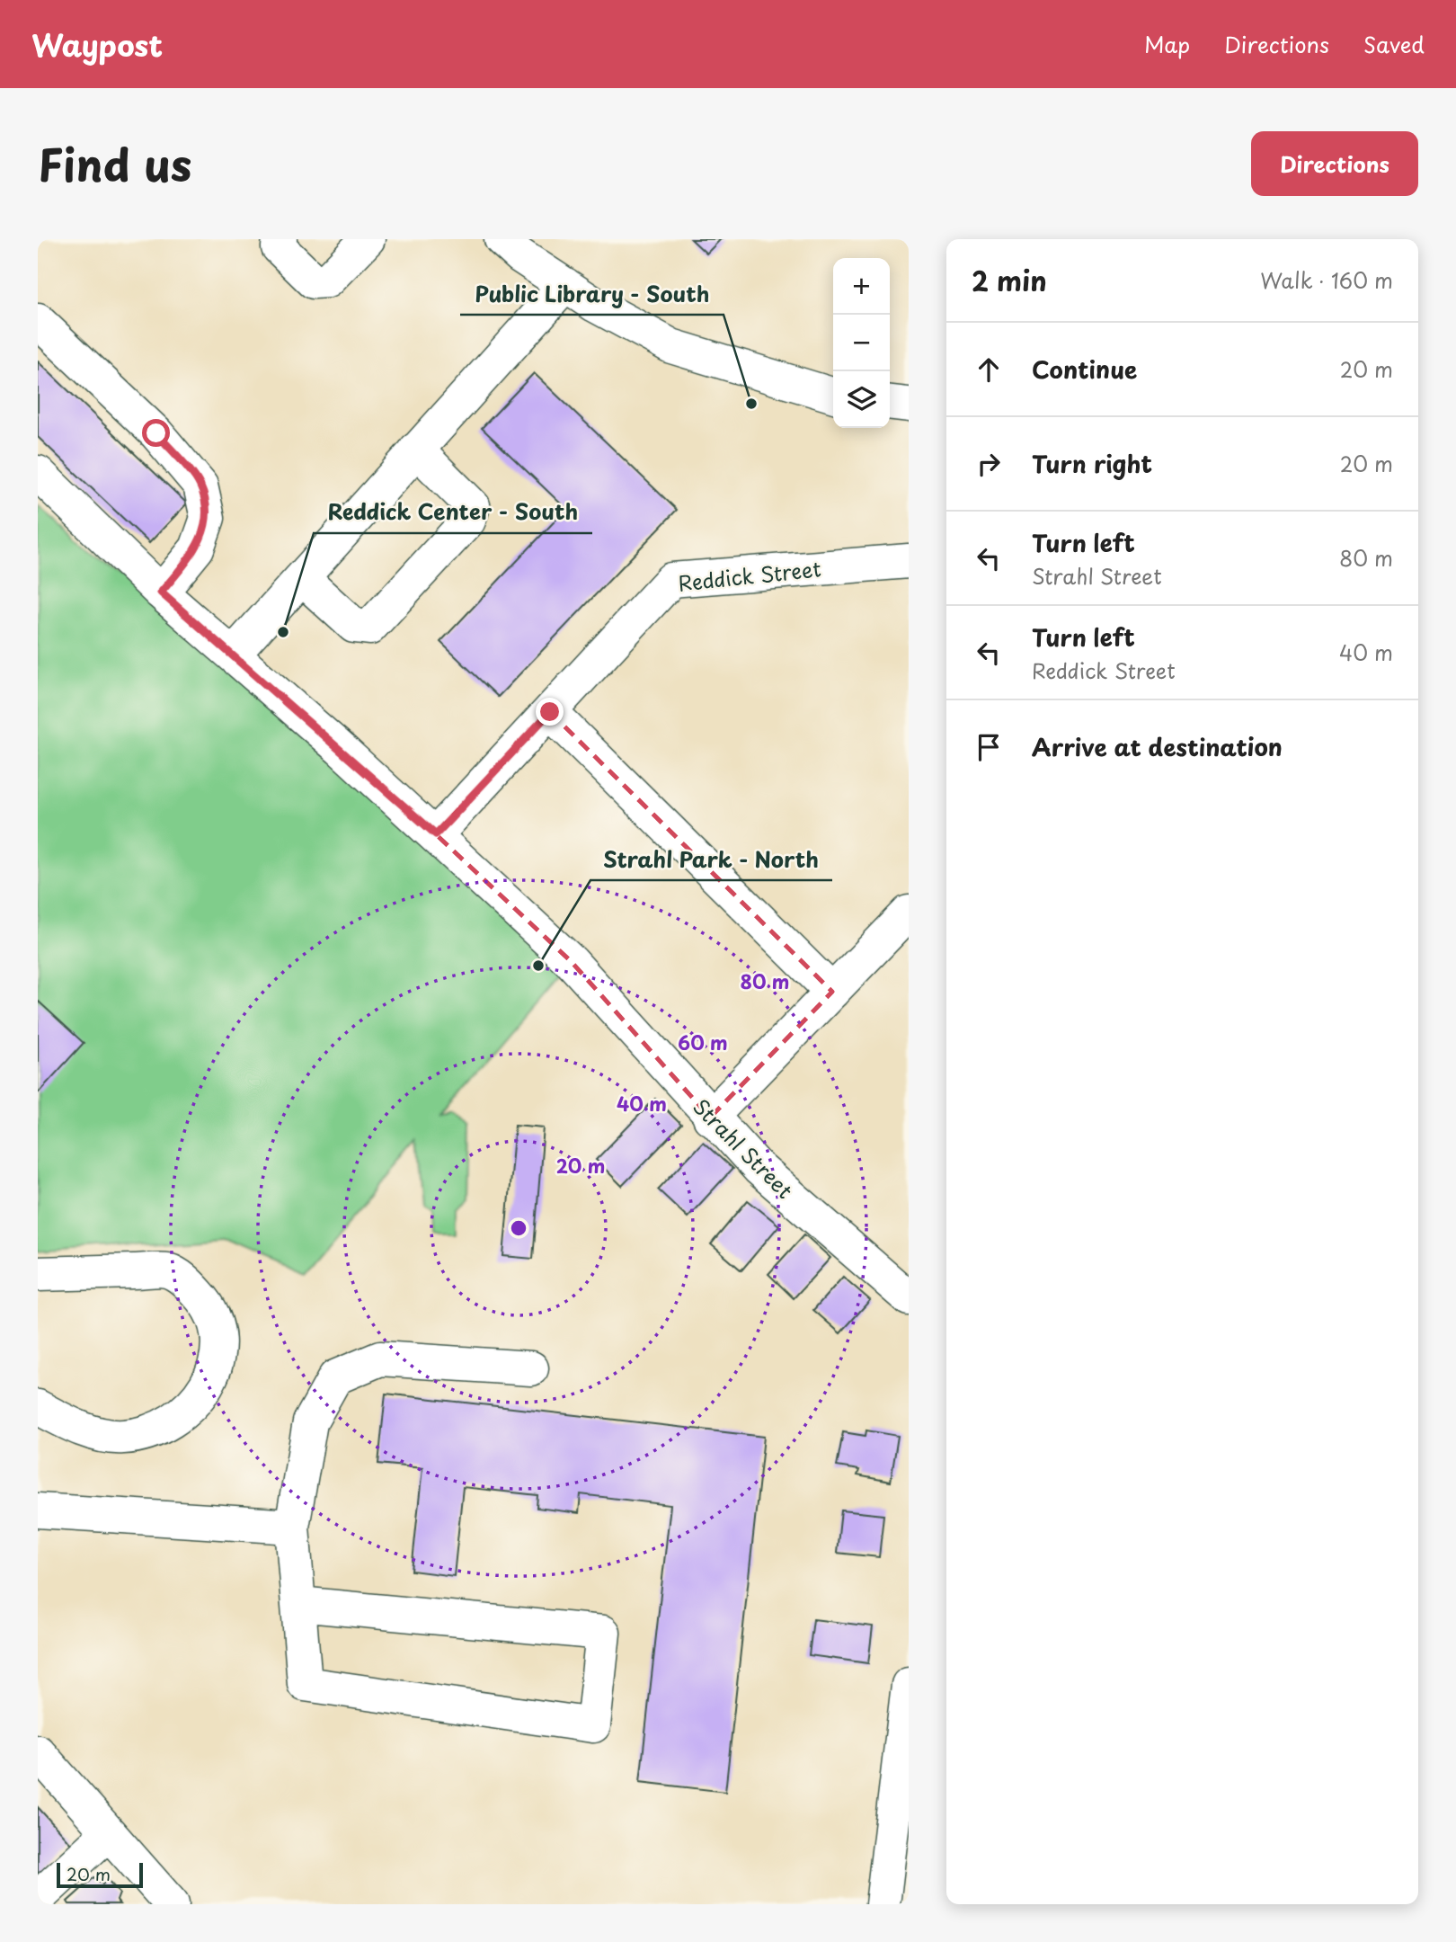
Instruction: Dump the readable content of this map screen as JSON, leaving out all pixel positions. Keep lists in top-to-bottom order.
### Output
{
  "streets": {
    "street": ["Reddick Street", "Strahl Street"]
  },
  "crossings": [
    ["Reddick Street", "Strahl Street"]
  ],
  "places": ["Public Library - South", "Reddick Center - South", "Strahl Park - North"],
  "scale_bar": "20 m",
  "page": {
    "header": "Waypost",
    "nav": ["Map", "Directions", "Saved"],
    "title": "Find us",
    "buttons": "Directions",
    "heading": ["2 min", "Walk · 160 m"],
    "map_buttons": ["+", "−"],
    "list": [
      ["Continue", "20 m"],
      ["Turn right", "20 m"],
      ["Turn left", "Strahl Street", "80 m"],
      ["Turn left", "Reddick Street", "40 m"],
      "Arrive at destination"
    ],
    "scale": "20 m"
  },
  "rings": [
    "80 m",
    "60 m",
    "40 m",
    "20 m"
  ]
}
